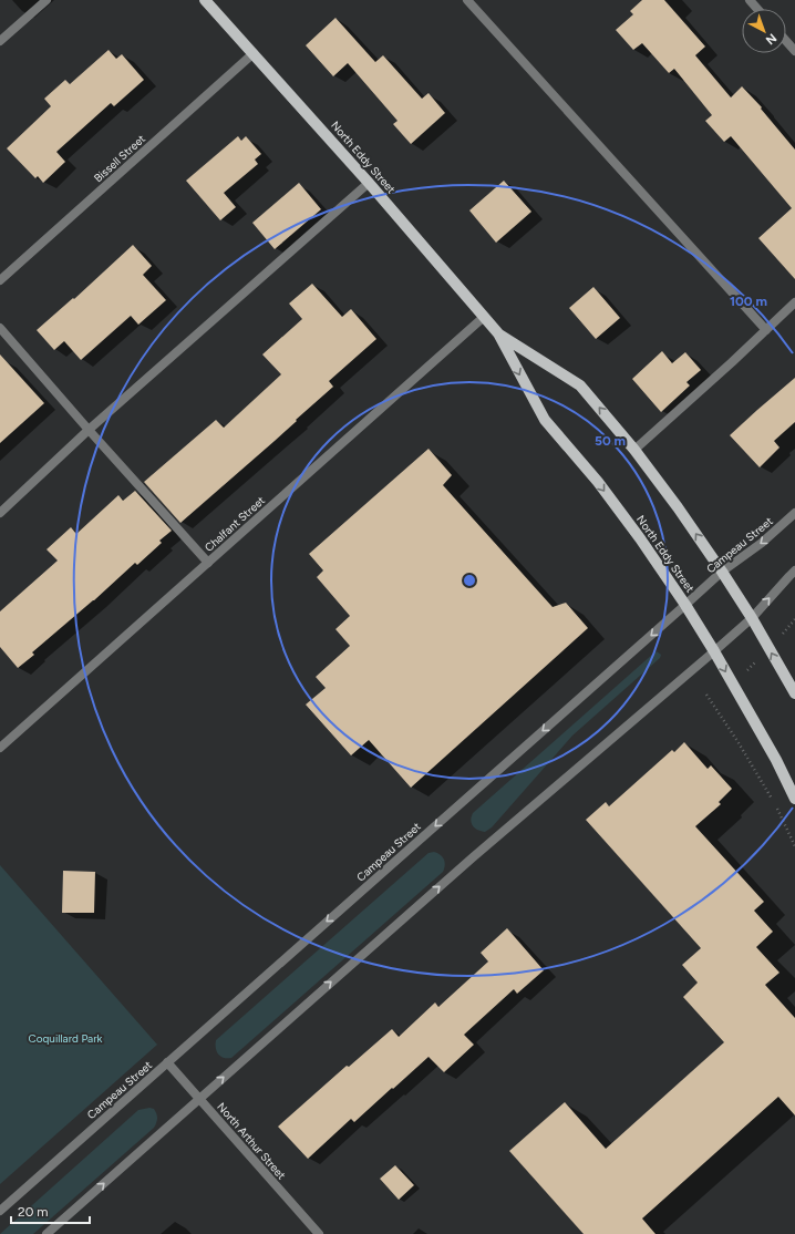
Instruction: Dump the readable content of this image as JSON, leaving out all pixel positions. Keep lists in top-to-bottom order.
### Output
{
  "streets": {
    "main road": ["North Eddy Street"],
    "street": [
      "Bissell Street",
      "Chalfant Street",
      "Campeau Street",
      "North Arthur Street"
    ]
  },
  "crossings": [
    ["North Eddy Street", "Bissell Street"],
    ["North Eddy Street", "Chalfant Street"],
    ["North Eddy Street", "Campeau Street"],
    ["Campeau Street", "North Arthur Street"]
  ],
  "parks": ["Coquillard Park"],
  "scale_bar": "20 m",
  "north": "bottom right",
  "rings": ["100 m", "50 m"]
}
